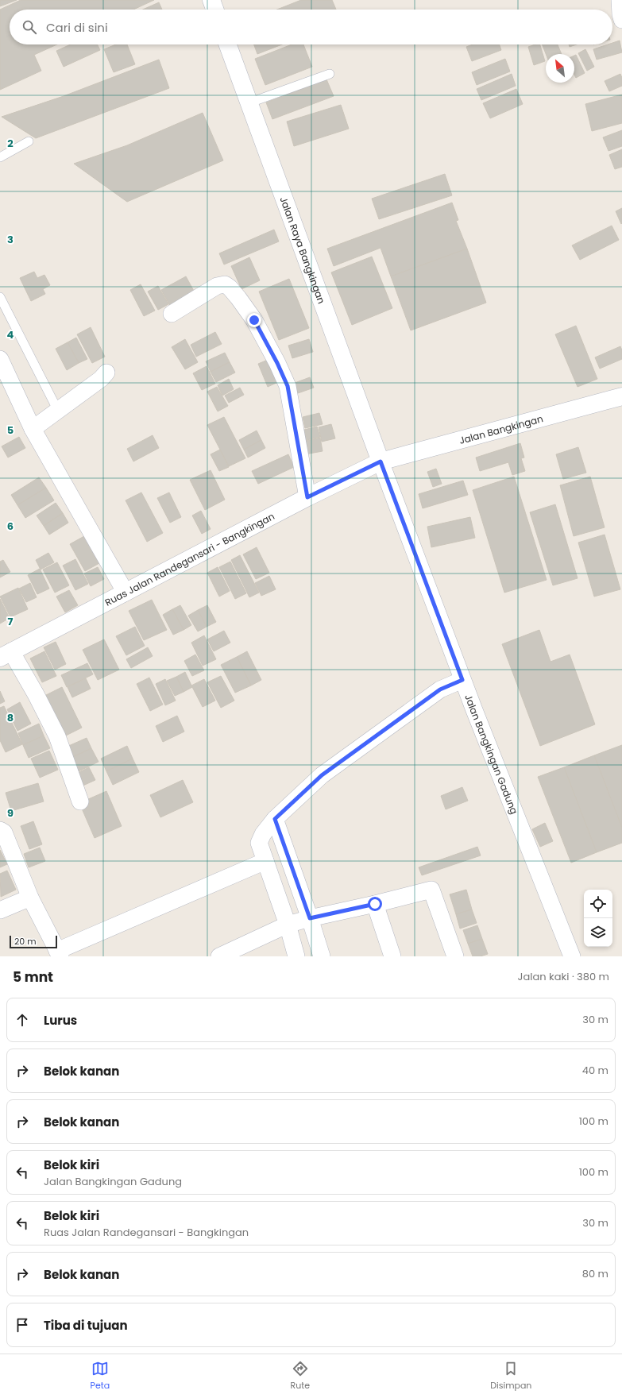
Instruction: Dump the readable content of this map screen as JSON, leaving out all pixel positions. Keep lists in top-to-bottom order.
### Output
{
  "streets": {
    "street": [
      "Jalan Raya Bangkingan",
      "Jalan Bangkingan",
      "Ruas Jalan Randegansari - Bangkingan",
      "Jalan Bangkingan Gadung"
    ]
  },
  "crossings": [
    ["Jalan Raya Bangkingan", "Jalan Bangkingan"],
    ["Jalan Raya Bangkingan", "Ruas Jalan Randegansari - Bangkingan"],
    ["Jalan Raya Bangkingan", "Jalan Bangkingan Gadung"],
    ["Jalan Bangkingan", "Ruas Jalan Randegansari - Bangkingan"],
    ["Jalan Bangkingan", "Jalan Bangkingan Gadung"],
    ["Ruas Jalan Randegansari - Bangkingan", "Jalan Bangkingan Gadung"]
  ],
  "scale_bar": "20 m",
  "north": "top left",
  "page": {
    "search": "Cari di sini",
    "scale": "20 m",
    "heading": ["5 mnt", "Jalan kaki · 380 m"],
    "list": [
      ["Lurus", "30 m"],
      ["Belok kanan", "40 m"],
      ["Belok kanan", "100 m"],
      ["Belok kiri", "Jalan Bangkingan Gadung", "100 m"],
      ["Belok kiri", "Ruas Jalan Randegansari - Bangkingan", "30 m"],
      ["Belok kanan", "80 m"],
      "Tiba di tujuan"
    ],
    "nav": ["Peta", "Rute", "Disimpan"]
  },
  "grid": {
    "rows": [
      "2",
      "3",
      "4",
      "5",
      "6",
      "7",
      "8",
      "9"
    ]
  }
}
